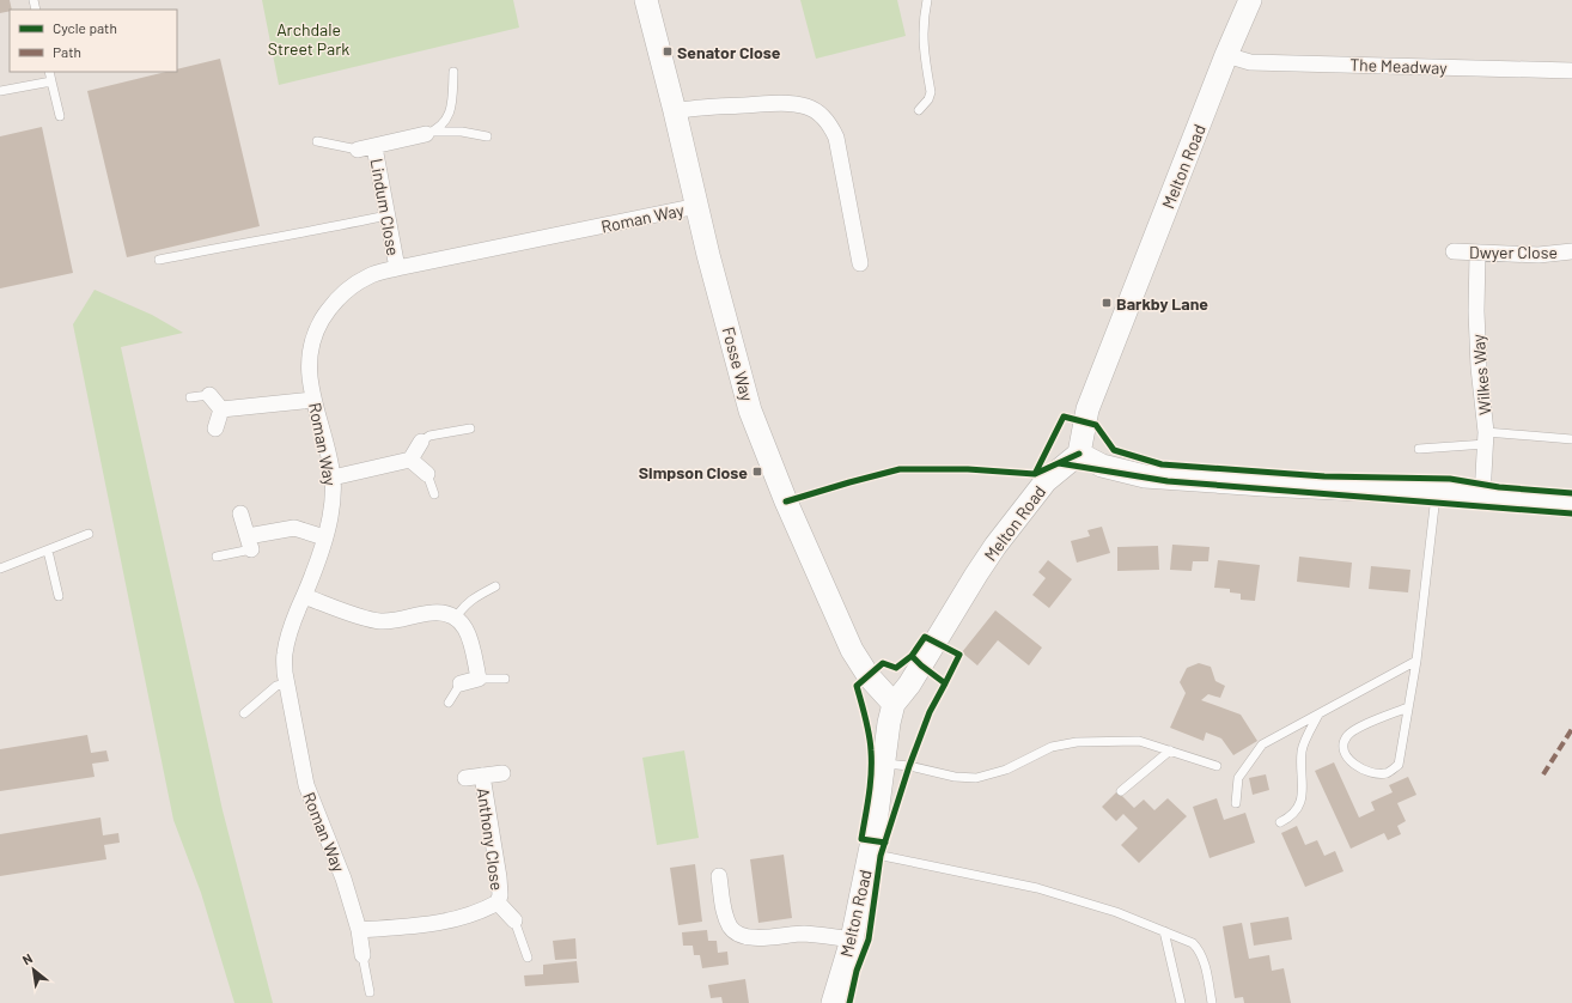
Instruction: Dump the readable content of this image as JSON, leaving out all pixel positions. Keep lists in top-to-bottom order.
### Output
{
  "streets": {
    "street": [
      "The Meadway",
      "Melton Road",
      "Lindum Close",
      "Roman Way",
      "Dwyer Close",
      "Fosse Way",
      "Wilkes Way",
      "Anthony Close"
    ]
  },
  "crossings": [
    ["The Meadway", "Melton Road"],
    ["Melton Road", "Fosse Way"],
    ["Lindum Close", "Roman Way"],
    ["Roman Way", "Fosse Way"],
    ["Roman Way", "Anthony Close"],
    ["Dwyer Close", "Wilkes Way"]
  ],
  "parks": ["Archdale Street Park"],
  "places": {
    "transit": ["Senator Close", "Barkby Lane", "Simpson Close"]
  },
  "legend": ["Cycle path", "Path"],
  "north": "top left"
}
